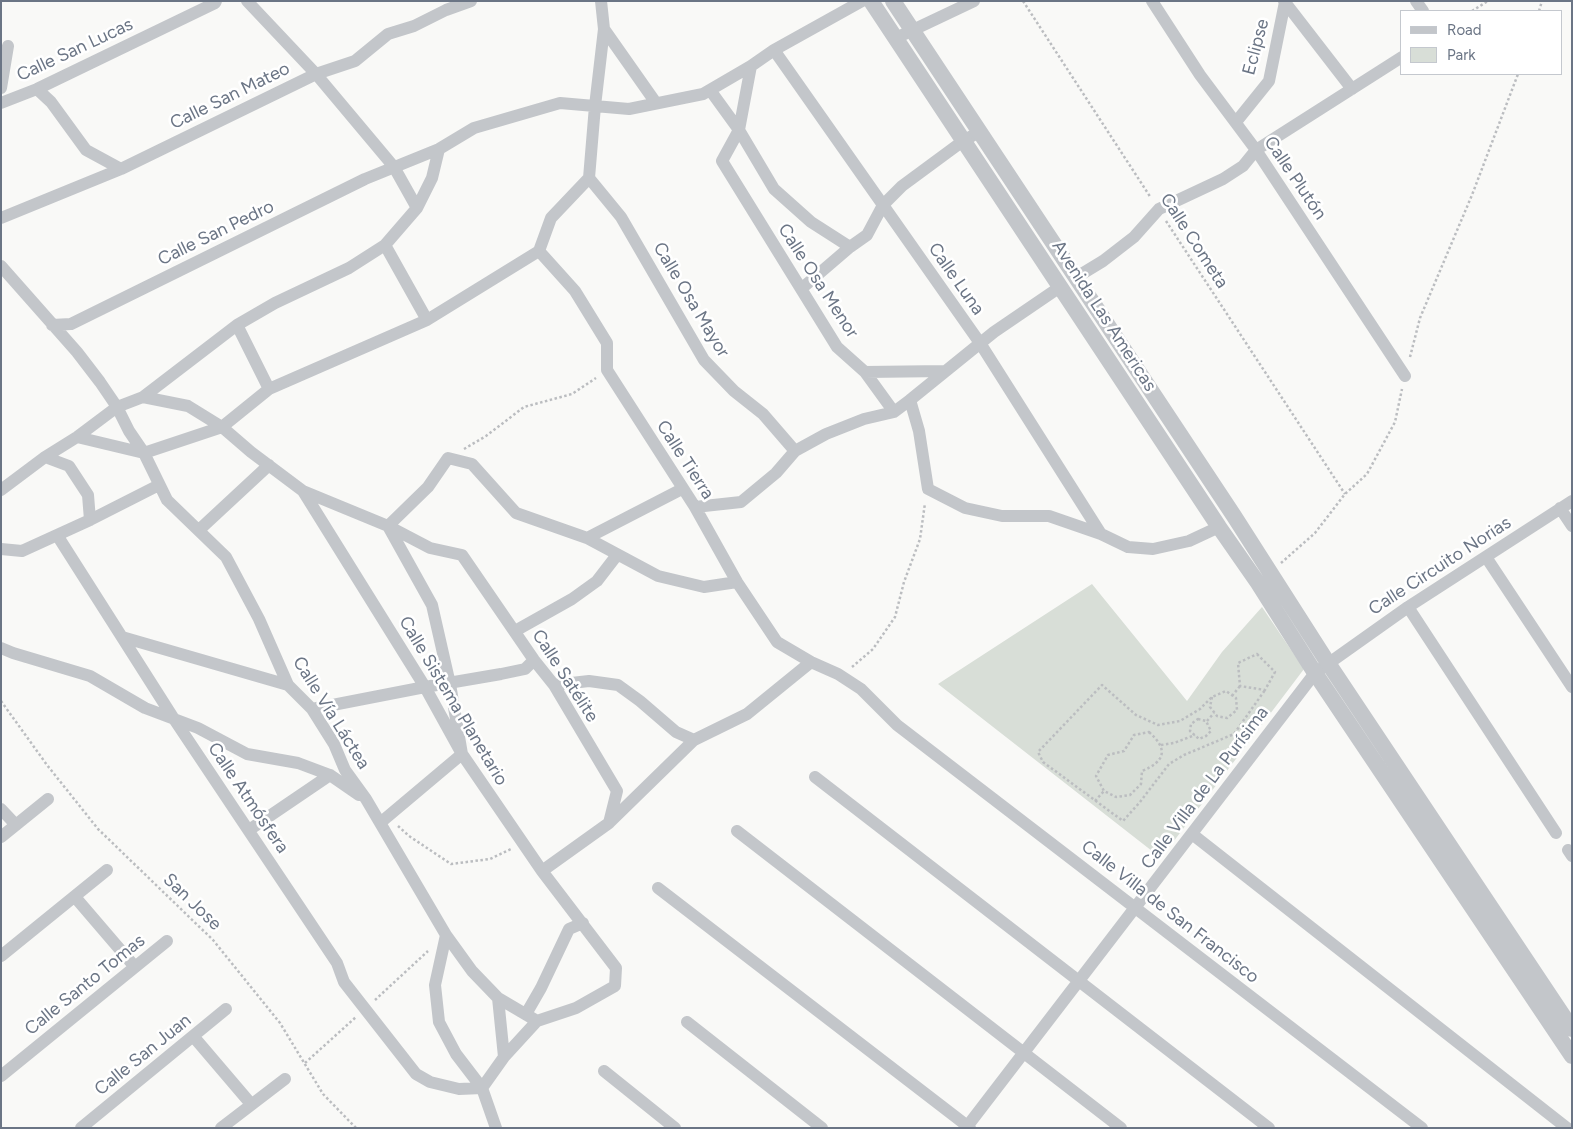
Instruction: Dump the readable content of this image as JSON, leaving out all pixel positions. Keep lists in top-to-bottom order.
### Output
{
  "streets": {
    "street": [
      "Eclipse",
      "Calle San Lucas",
      "Calle San Mateo",
      "Calle Plutón",
      "Calle San Pedro",
      "Calle Luna",
      "Calle Osa Menor",
      "Calle Osa Mayor",
      "Avenida Las Americas",
      "Calle Tierra",
      "Calle Circuito Norias",
      "Calle Satélite",
      "Calle Sistema Planetario",
      "Calle Vía Láctea",
      "Calle Villa de La Purísima",
      "Calle Atmósfera",
      "Calle Villa de San Francisco",
      "Calle Santo Tomas",
      "Calle San Juan"
    ],
    "path": ["Calle Cometa", "San Jose"]
  },
  "crossings": [
    ["Eclipse", "Calle Plutón"],
    ["Calle San Pedro", "Calle Luna"],
    ["Calle San Pedro", "Calle Vía Láctea"],
    ["Calle Tierra", "Calle Villa de San Francisco"],
    ["Calle Circuito Norias", "Calle Villa de La Purísima"],
    ["Calle Sistema Planetario", "Calle Vía Láctea"],
    ["Calle Villa de La Purísima", "Calle Villa de San Francisco"]
  ],
  "legend": ["Road", "Park"]
}
